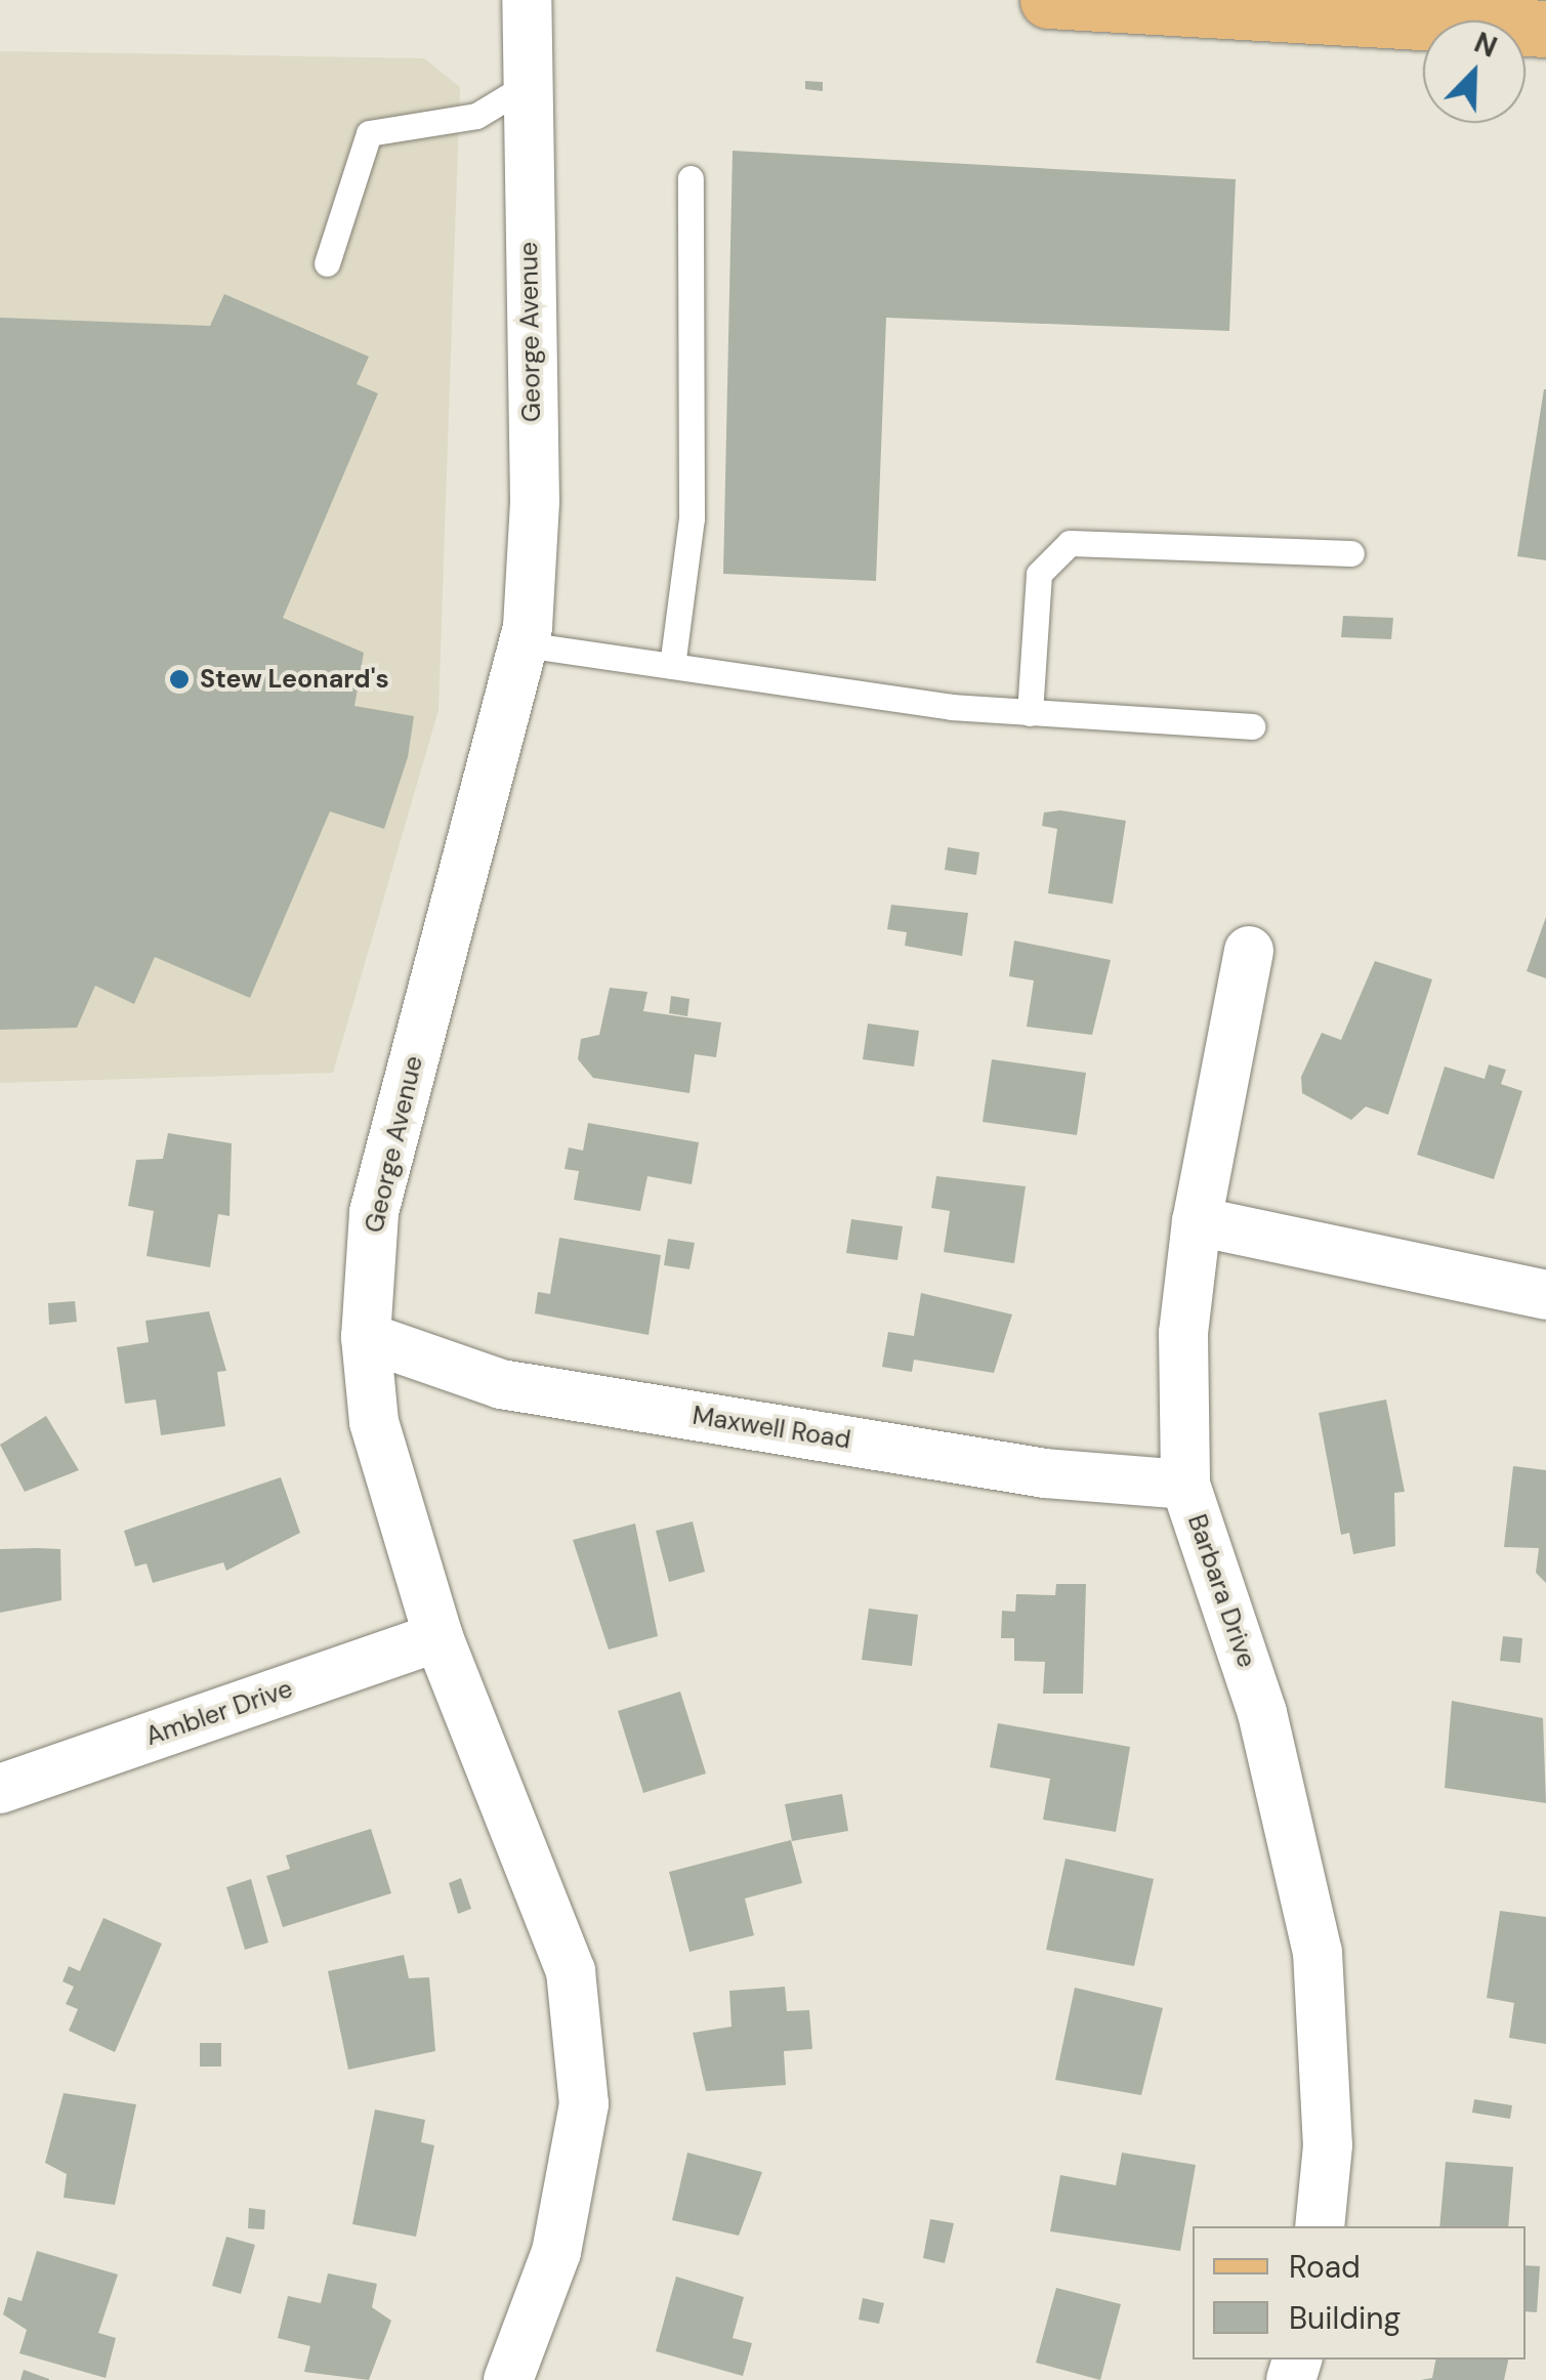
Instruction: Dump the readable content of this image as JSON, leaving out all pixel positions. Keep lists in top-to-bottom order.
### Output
{
  "streets": {
    "street": [
      "George Avenue",
      "Maxwell Road",
      "Barbara Drive",
      "Ambler Drive"
    ]
  },
  "crossings": [
    ["George Avenue", "Maxwell Road"],
    ["George Avenue", "Ambler Drive"],
    ["Maxwell Road", "Barbara Drive"]
  ],
  "places": ["Stew Leonard's"],
  "legend": ["Road", "Building"],
  "north": "top right"
}
